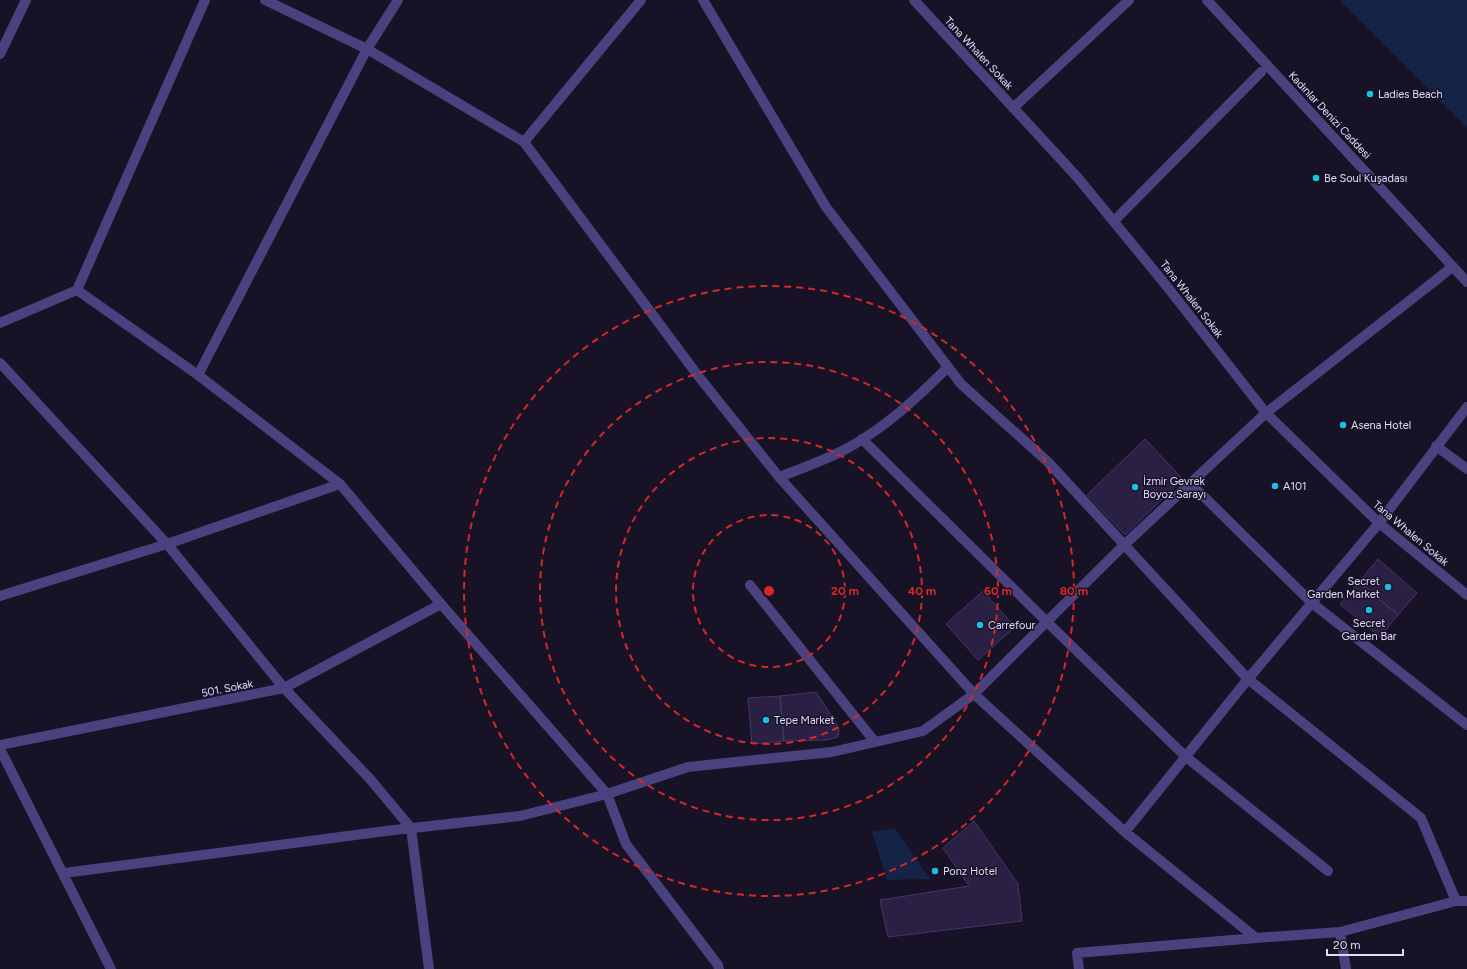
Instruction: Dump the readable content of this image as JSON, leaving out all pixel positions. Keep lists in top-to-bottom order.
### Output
{
  "streets": {
    "street": ["Tana Whalen Sokak", "Kadınlar Denizi Caddesi", "501. Sokak"]
  },
  "places": [
    "Ladies Beach",
    "Be Soul Kuşadası",
    "Asena Hotel",
    "A101",
    "İzmir Gevrek Boyoz Sarayı",
    "Secret Garden Market",
    "Secret Garden Bar",
    "Carrefour",
    "Tepe Market",
    "Ponz Hotel"
  ],
  "scale_bar": "20 m",
  "rings": [
    "20 m",
    "40 m",
    "60 m",
    "80 m"
  ]
}
